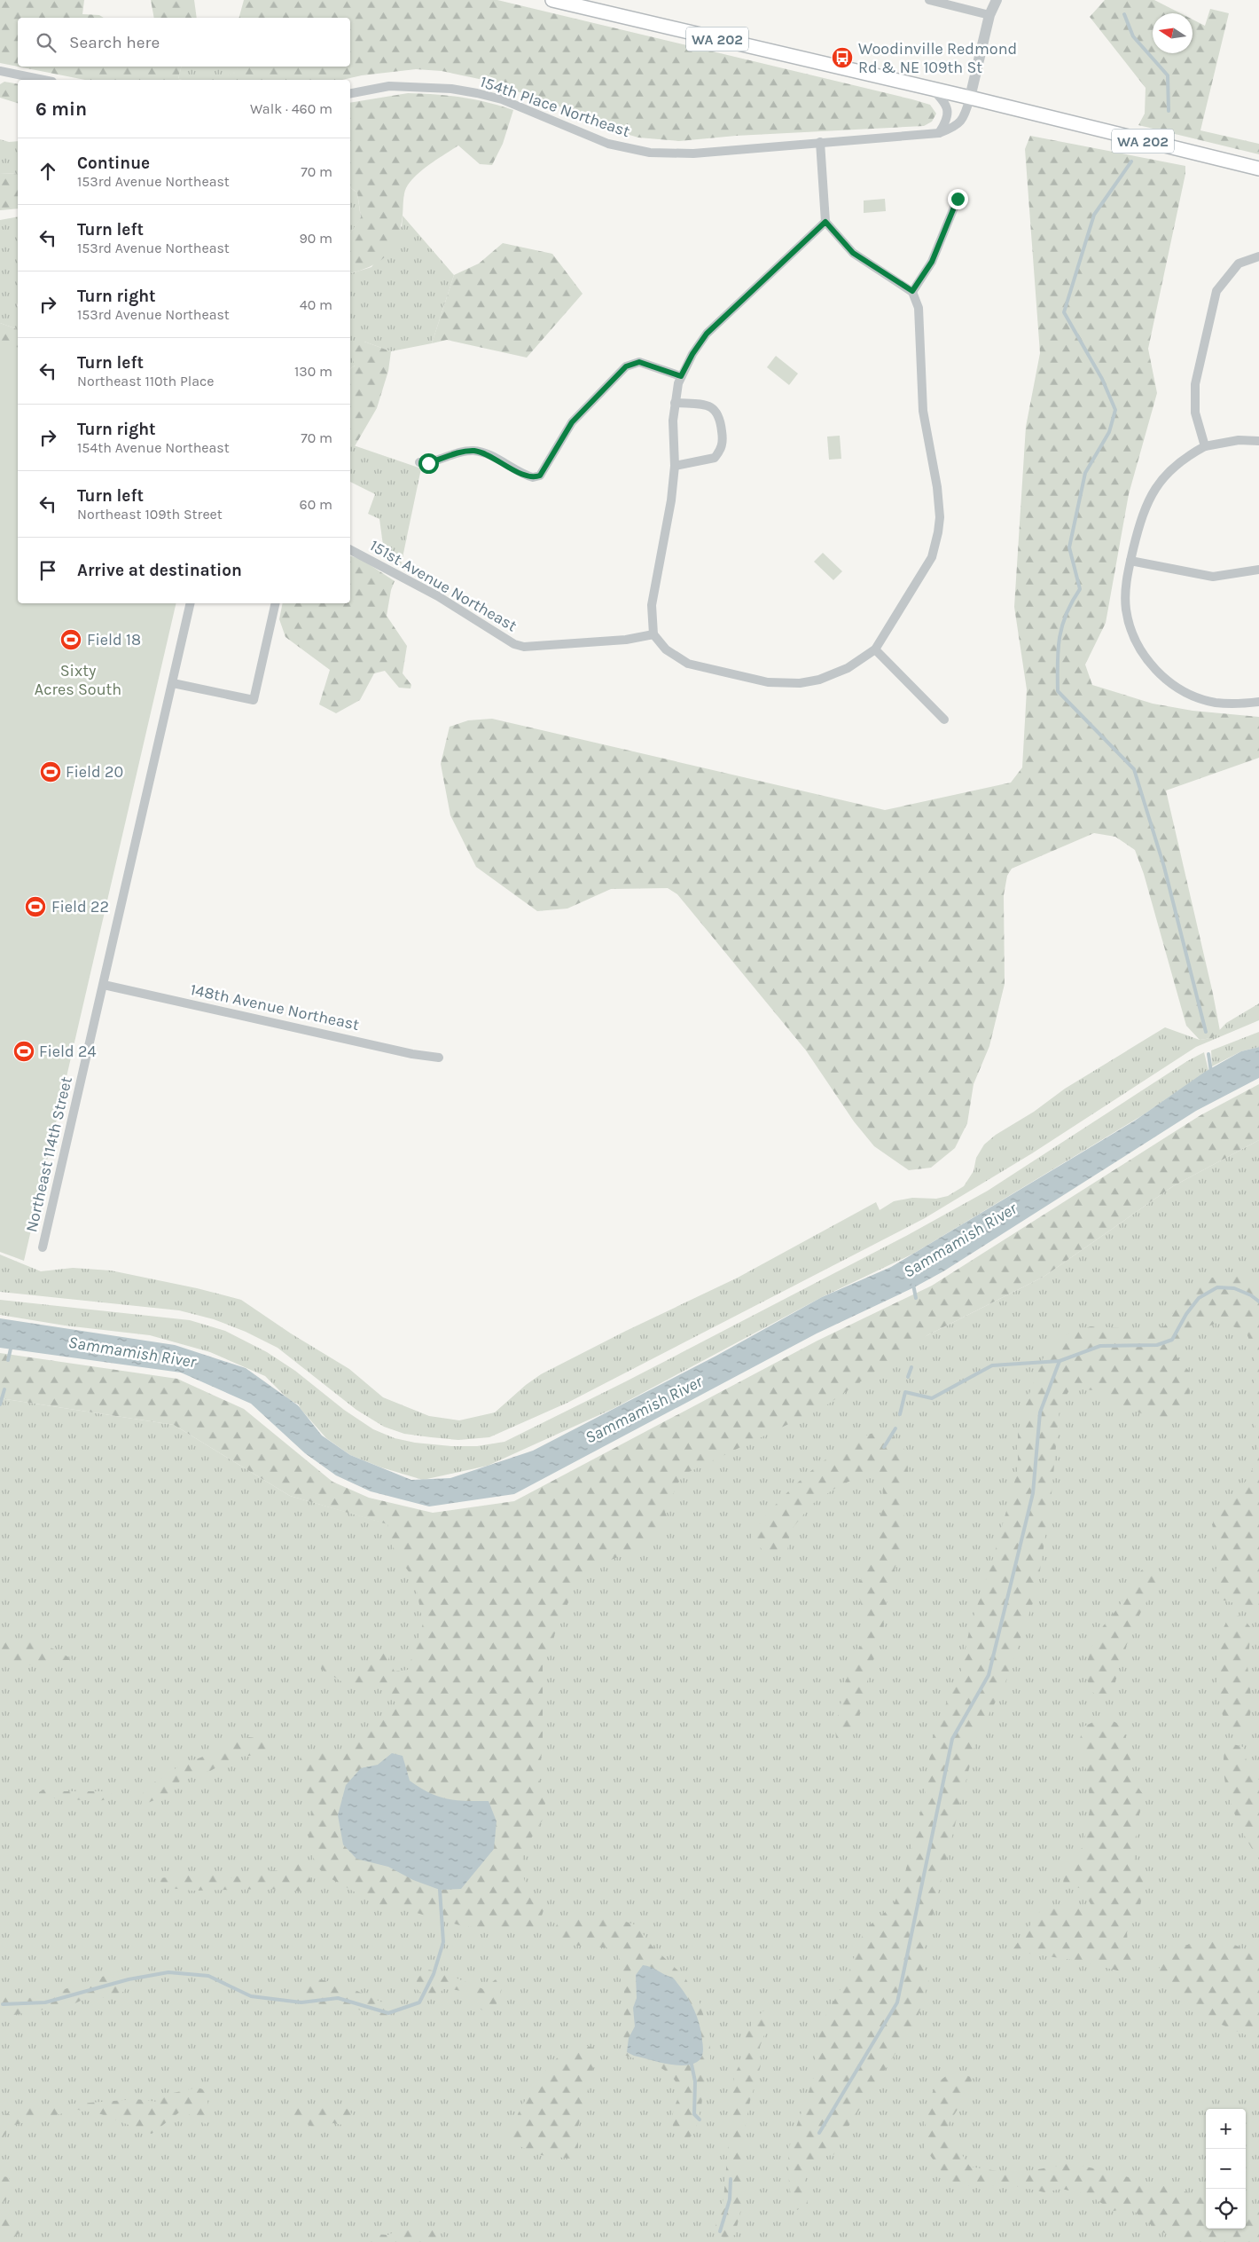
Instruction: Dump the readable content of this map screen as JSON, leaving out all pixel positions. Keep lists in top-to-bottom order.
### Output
{
  "streets": {
    "main road": ["WA 202"],
    "street": [
      "154th Place Northeast",
      "151st Avenue Northeast",
      "148th Avenue Northeast",
      "Northeast 114th Street"
    ]
  },
  "crossings": [
    ["WA 202", "154th Place Northeast"],
    ["148th Avenue Northeast", "Northeast 114th Street"]
  ],
  "water": ["Sammamish River"],
  "parks": ["Sixty Acres South"],
  "places": {
    "bus stop": ["Woodinville Redmond Rd & NE 109th St"],
    "sports": [
      "Field 18",
      "Field 20",
      "Field 22",
      "Field 24"
    ]
  },
  "north": "left",
  "page": {
    "search": "Search here",
    "heading": ["6 min", "Walk · 460 m"],
    "list": [
      ["Continue", "153rd Avenue Northeast", "70 m"],
      ["Turn left", "153rd Avenue Northeast", "90 m"],
      ["Turn right", "153rd Avenue Northeast", "40 m"],
      ["Turn left", "Northeast 110th Place", "130 m"],
      ["Turn right", "154th Avenue Northeast", "70 m"],
      ["Turn left", "Northeast 109th Street", "60 m"],
      "Arrive at destination"
    ],
    "map_buttons": ["+", "−"]
  }
}
